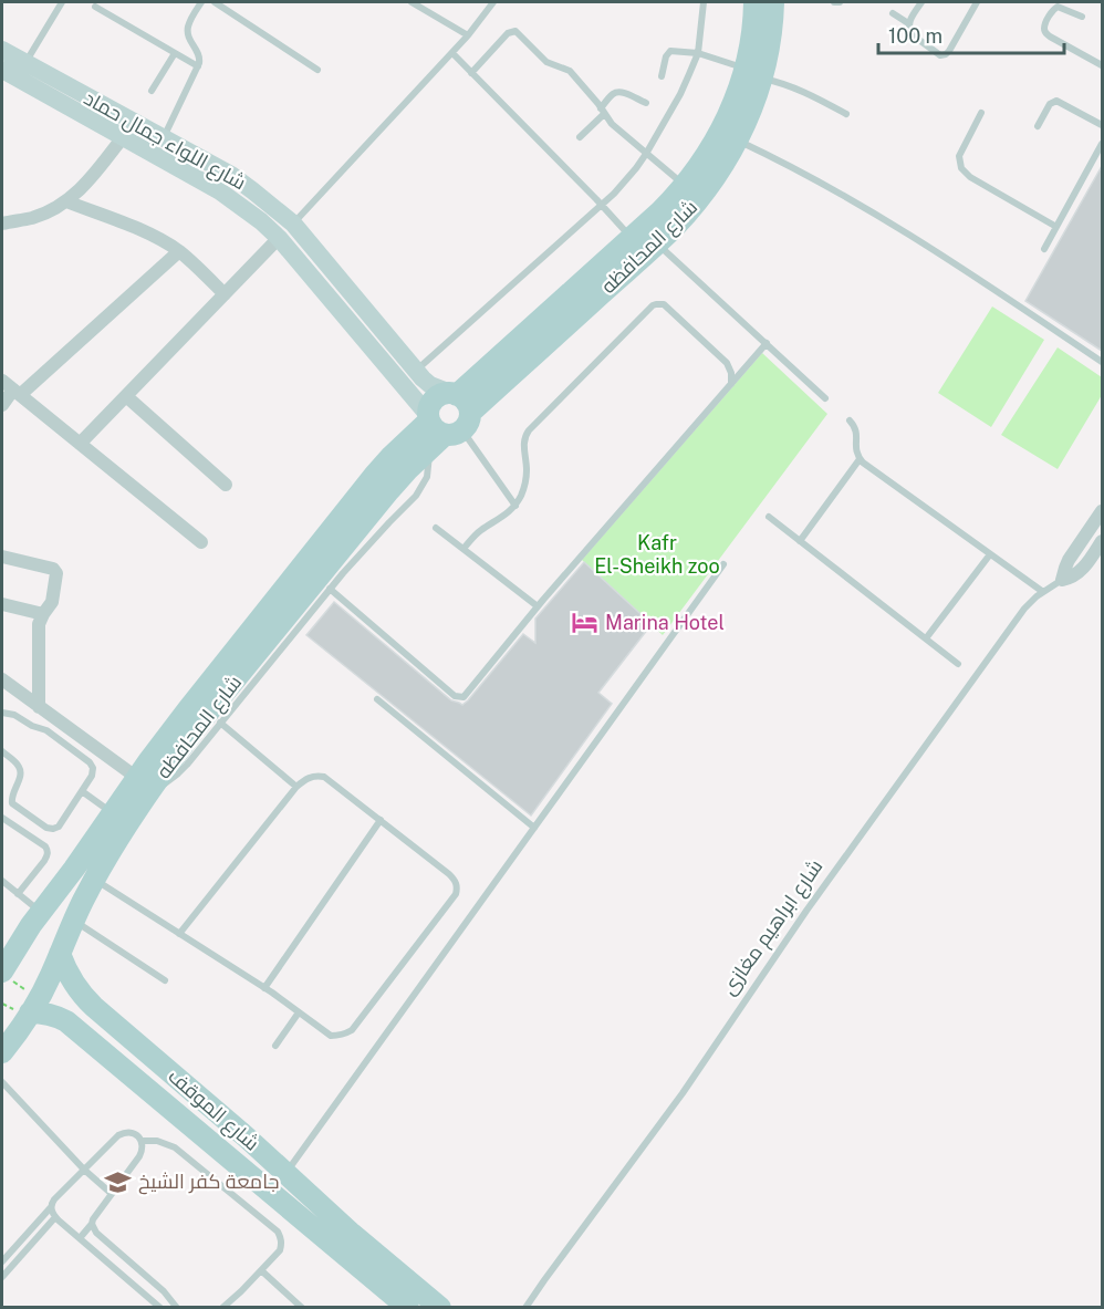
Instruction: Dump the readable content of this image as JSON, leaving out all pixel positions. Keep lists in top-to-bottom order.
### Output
{
  "streets": {
    "main road": ["شارع اللواء جمال حماد", "شارع المحافظه", "شارع الموقف"],
    "street": ["شارع ابراهيم مغازى"]
  },
  "crossings": [
    ["شارع اللواء جمال حماد", "شارع المحافظه"],
    ["شارع المحافظه", "شارع الموقف"]
  ],
  "parks": ["Kafr El-Sheikh zoo"],
  "places": {
    "hotel": ["Marina Hotel"],
    "school or university": ["جامعة كفر الشيخ"]
  },
  "scale_bar": "100 m"
}
